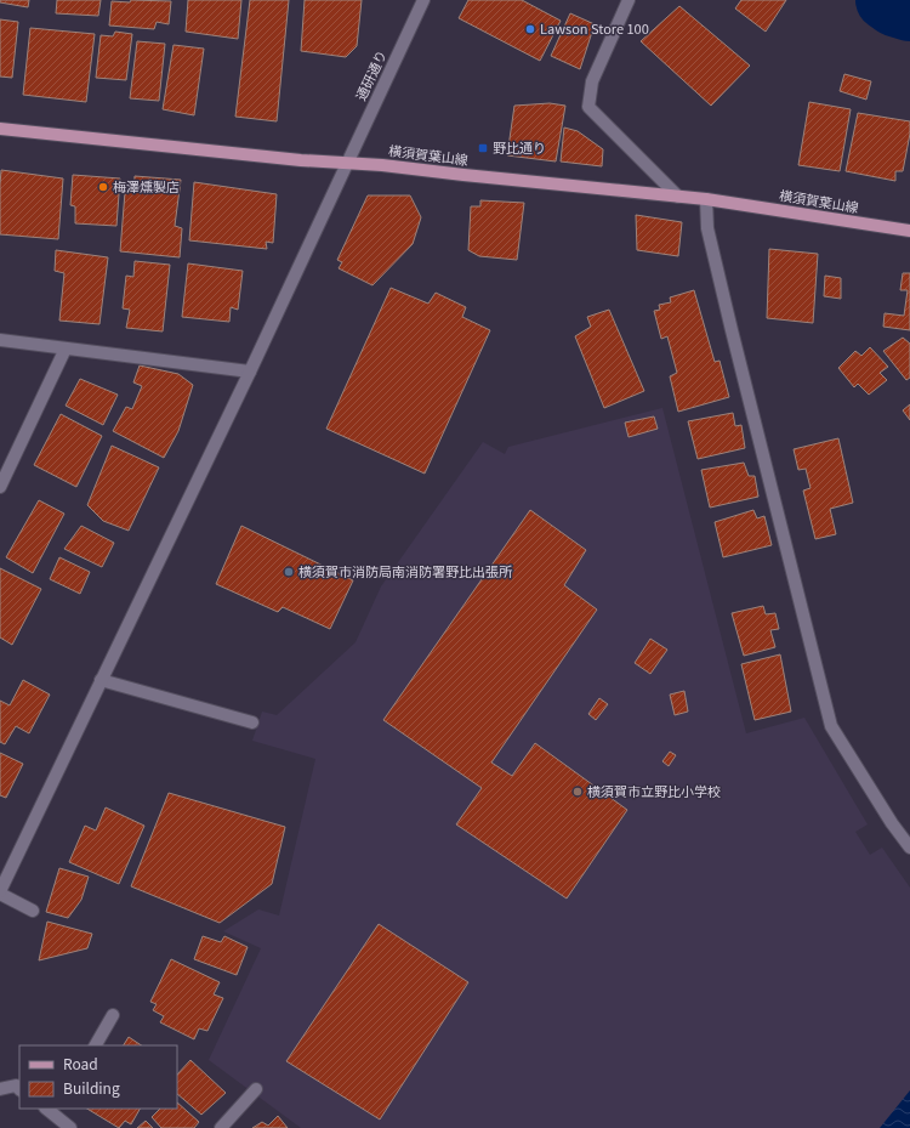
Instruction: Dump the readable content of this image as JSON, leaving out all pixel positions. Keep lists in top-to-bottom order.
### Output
{
  "streets": {
    "main road": ["横須賀葉山線"],
    "street": ["通研通り"]
  },
  "crossings": [
    ["通研通り", "横須賀葉山線"]
  ],
  "places": {
    "other": [
      "Lawson Store 100",
      "梅澤燻製店",
      "横須賀市消防局南消防署野比出張所",
      "横須賀市立野比小学校"
    ],
    "transit": ["野比通り"]
  },
  "legend": ["Road", "Building"]
}
